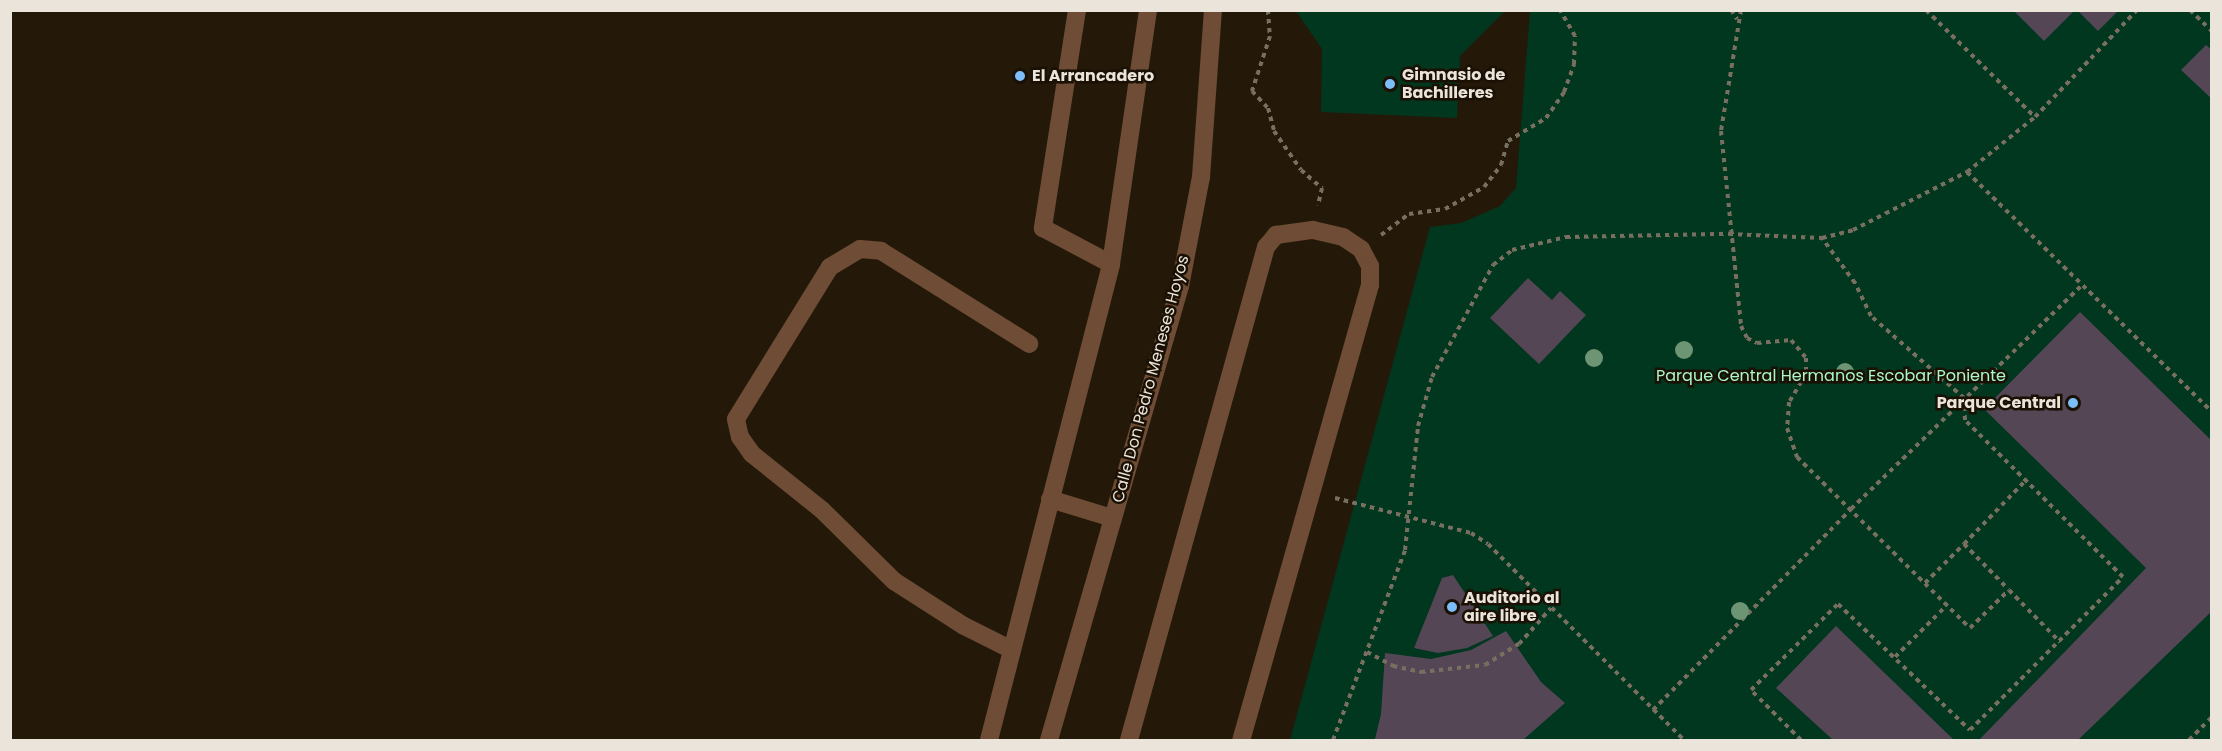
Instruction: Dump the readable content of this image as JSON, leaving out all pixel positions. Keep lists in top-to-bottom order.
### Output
{
  "streets": {
    "street": ["Calle Don Pedro Meneses Hoyos"]
  },
  "parks": ["Parque Central Hermanos Escobar Poniente"],
  "places": [
    "El Arrancadero",
    "Gimnasio de Bachilleres",
    "Parque Central",
    "Auditorio al aire libre"
  ]
}
